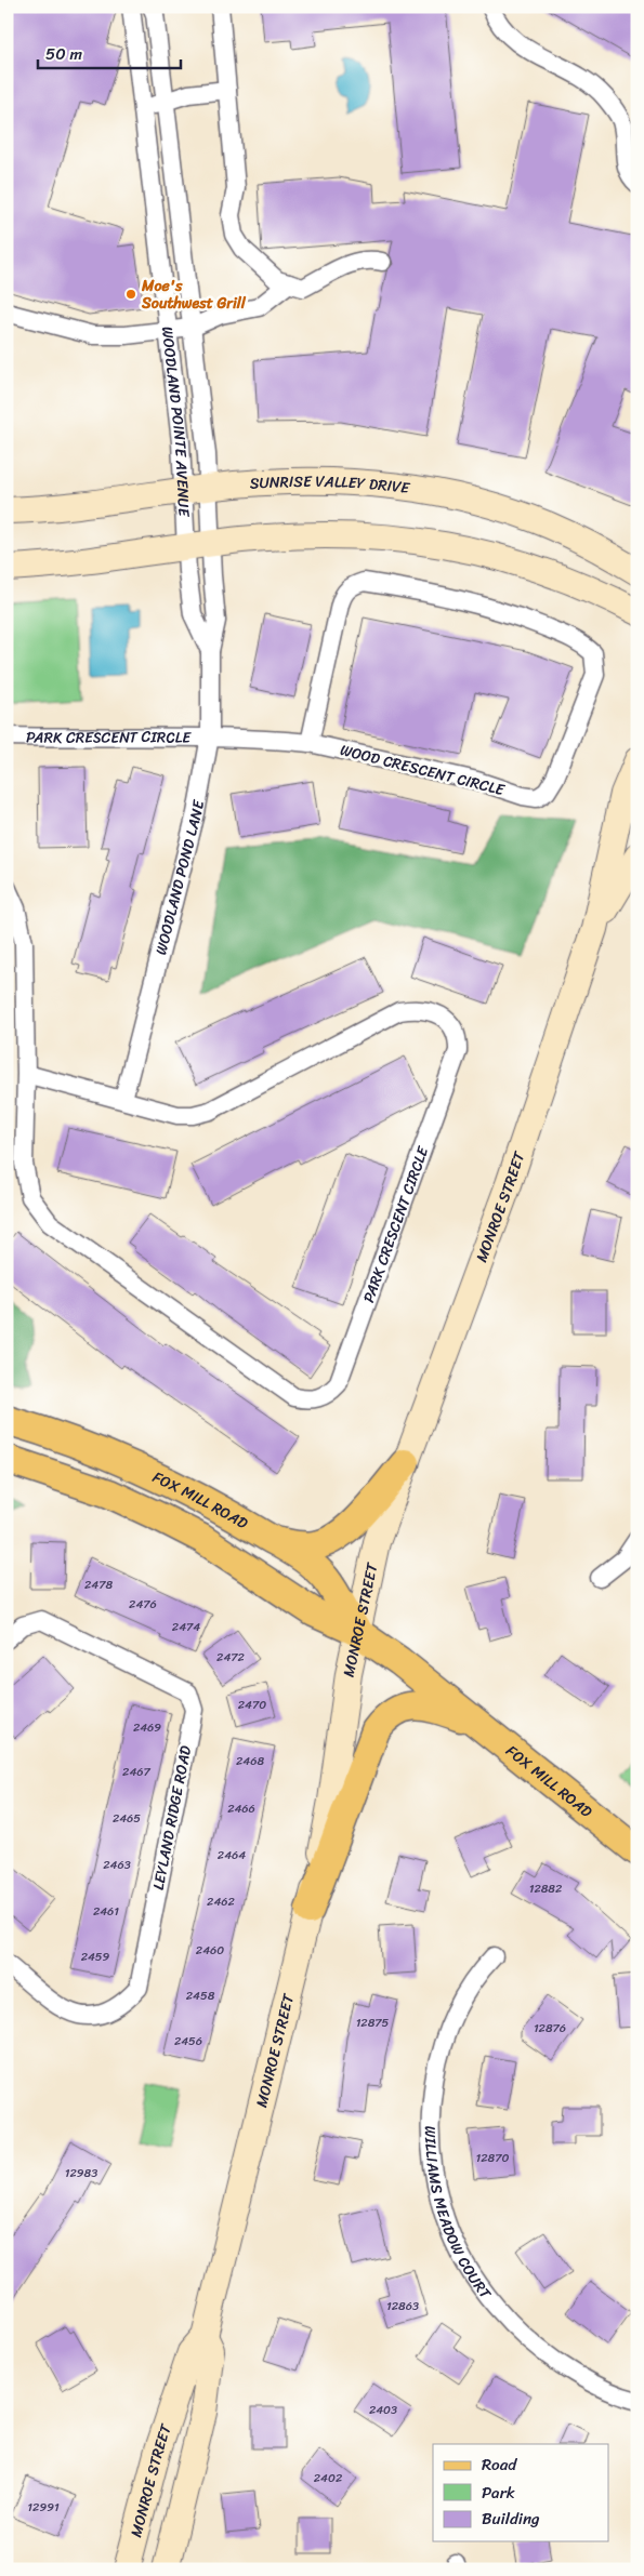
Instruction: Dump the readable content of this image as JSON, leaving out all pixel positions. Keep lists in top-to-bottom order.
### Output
{
  "streets": {
    "main road": ["SUNRISE VALLEY DRIVE", "MONROE STREET", "FOX MILL ROAD"],
    "street": [
      "WOODLAND POINTE AVENUE",
      "PARK CRESCENT CIRCLE",
      "WOOD CRESCENT CIRCLE",
      "WOODLAND POND LANE",
      "LEYLAND RIDGE ROAD",
      "WILLIAMS MEADOW COURT"
    ]
  },
  "crossings": [
    ["WOODLAND POINTE AVENUE", "SUNRISE VALLEY DRIVE"],
    ["WOODLAND POINTE AVENUE", "WOODLAND POND LANE"],
    ["PARK CRESCENT CIRCLE", "WOOD CRESCENT CIRCLE"],
    ["PARK CRESCENT CIRCLE", "WOODLAND POND LANE"],
    ["WOOD CRESCENT CIRCLE", "WOODLAND POND LANE"],
    ["MONROE STREET", "FOX MILL ROAD"]
  ],
  "places": ["Moe's Southwest Grill"],
  "house_numbers": [
    "2478",
    "2476",
    "2474",
    "2472",
    "2470",
    "2469",
    "2468",
    "2467",
    "2466",
    "2465",
    "2464",
    "2463",
    "12882",
    "2462",
    "2461",
    "2460",
    "2459",
    "2458",
    "12875",
    "12876",
    "2456",
    "12870",
    "12983",
    "12863",
    "2403",
    "2402",
    "12991"
  ],
  "legend": ["Road", "Park", "Building"],
  "scale_bar": "50 m"
}
